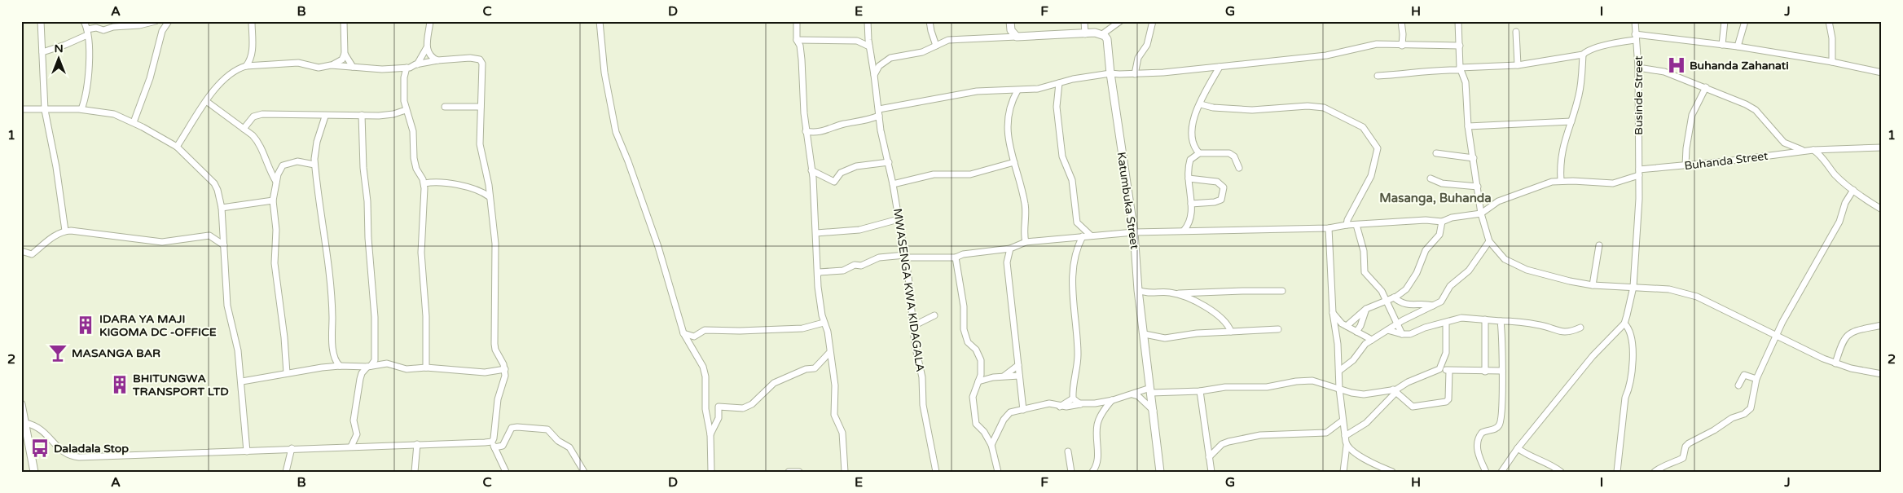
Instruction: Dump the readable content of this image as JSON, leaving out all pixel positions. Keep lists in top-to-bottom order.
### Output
{
  "streets": {
    "main road": ["Katumbuka Street"],
    "street": ["Businde Street", "Buhanda Street", "MWASENGA KWA KIDAGALA"]
  },
  "crossings": [
    ["Businde Street", "Buhanda Street"]
  ],
  "districts": ["Masanga, Buhanda"],
  "places": {
    "hospital": ["Buhanda Zahanati"],
    "building": ["IDARA YA MAJI KIGOMA DC -OFFICE", "BHITUNGWA TRANSPORT LTD"],
    "bar": ["MASANGA BAR"],
    "bus stop": ["Daladala Stop"]
  },
  "north": "top",
  "grid": {
    "columns": [
      "A",
      "B",
      "C",
      "D",
      "E",
      "F",
      "G",
      "H",
      "I",
      "J"
    ],
    "rows": ["1", "2"]
  }
}
